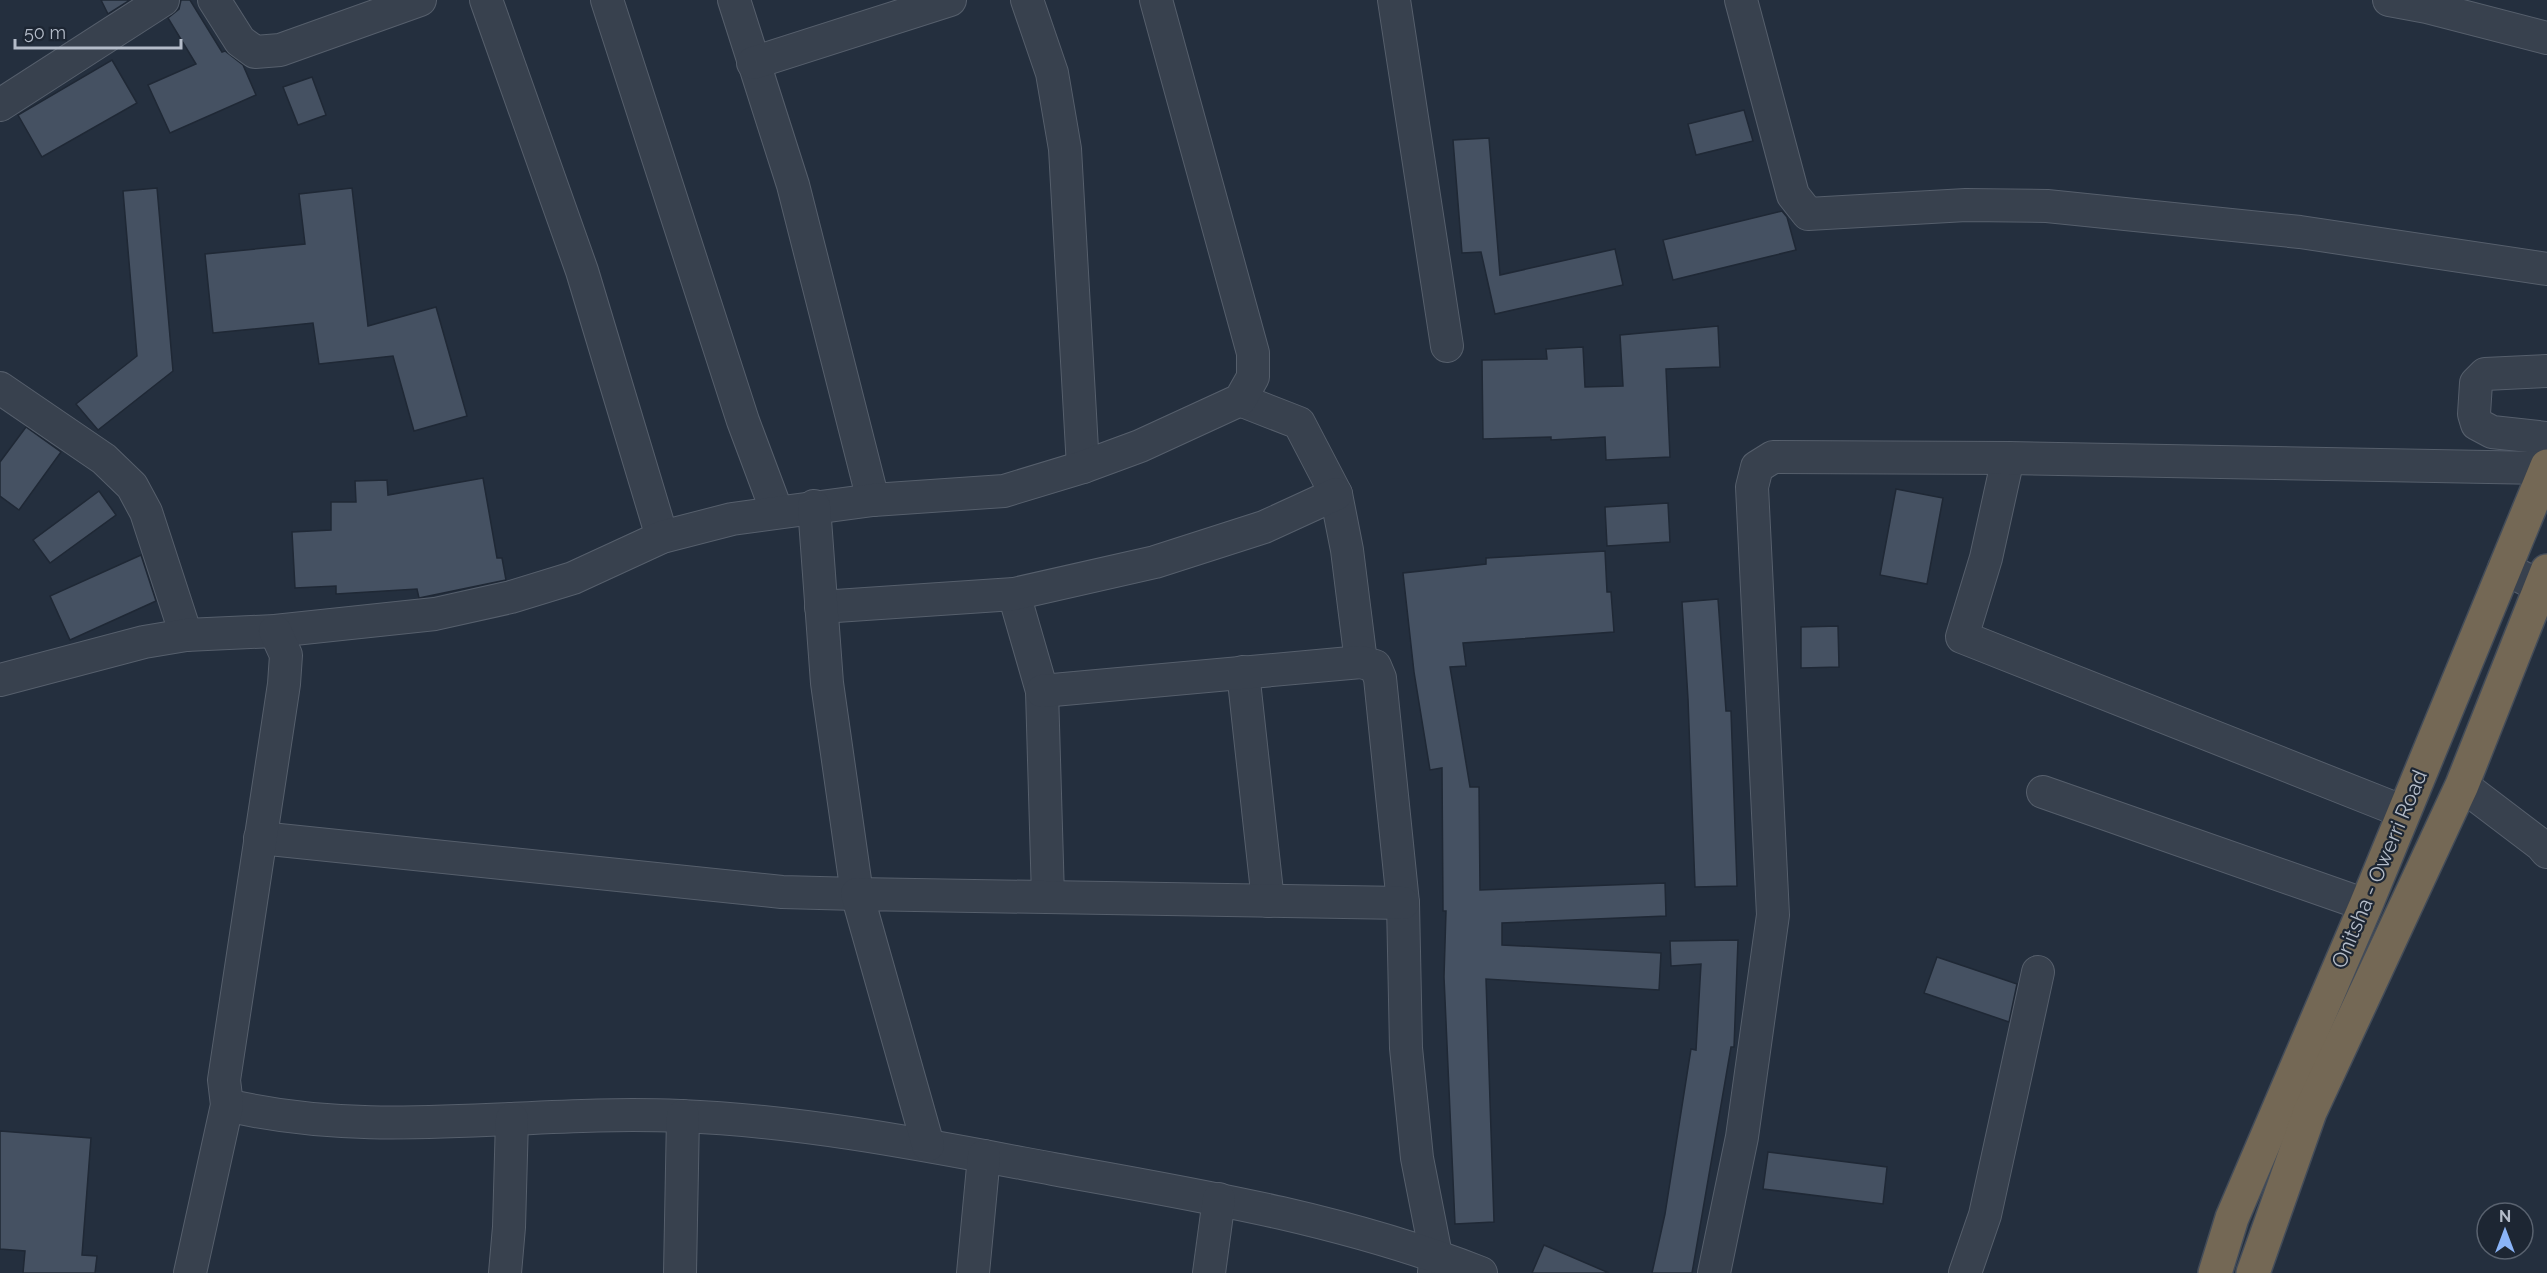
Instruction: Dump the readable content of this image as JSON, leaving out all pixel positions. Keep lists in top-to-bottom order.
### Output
{
  "streets": {
    "highway": ["Onitsha - Owerri Road"]
  },
  "scale_bar": "50 m",
  "north": "top"
}
